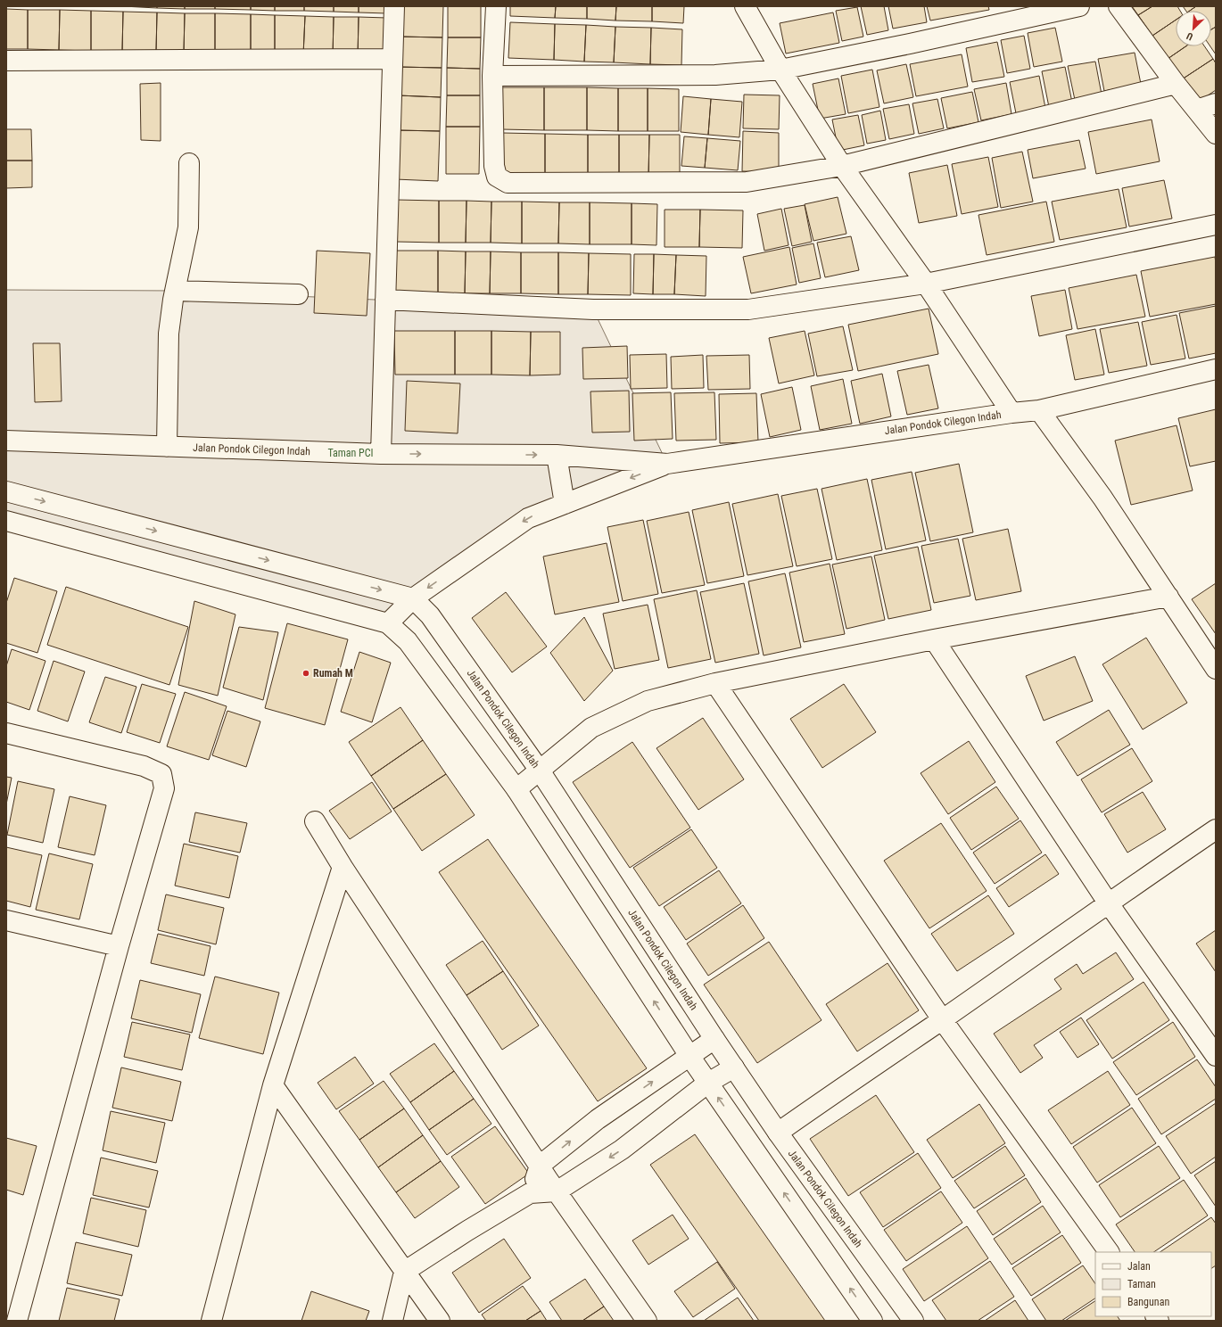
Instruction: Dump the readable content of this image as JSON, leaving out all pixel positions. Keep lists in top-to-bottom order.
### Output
{
  "streets": {
    "street": ["Jalan Pondok Cilegon Indah"]
  },
  "parks": ["Taman PCI"],
  "places": ["Rumah M"],
  "legend": ["Jalan", "Taman", "Bangunan"],
  "north": "bottom left"
}
